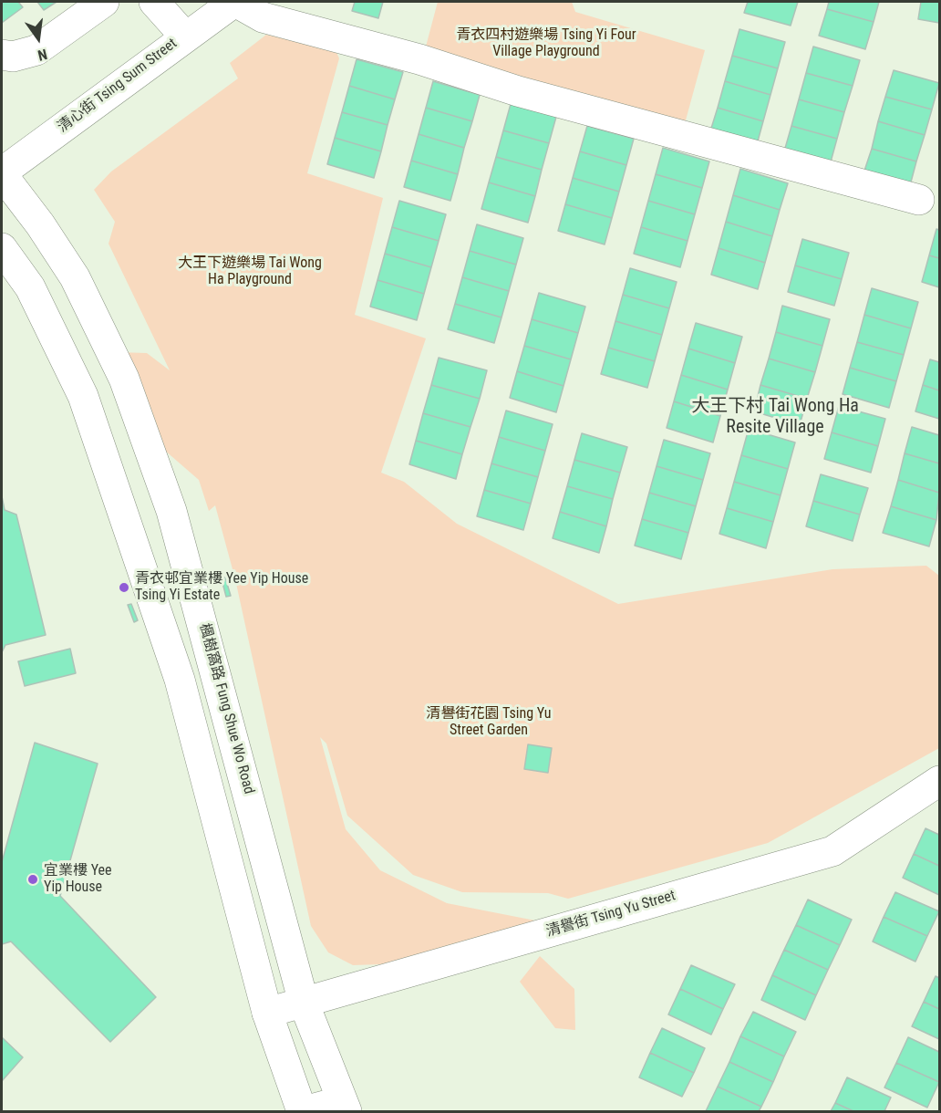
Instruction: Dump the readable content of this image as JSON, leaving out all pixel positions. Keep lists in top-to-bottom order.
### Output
{
  "streets": {
    "street": ["清心街 Tsing Sum Street", "楓樹窩路 Fung Shue Wo Road", "清譽街 Tsing Yu Street"]
  },
  "crossings": [
    ["清心街 Tsing Sum Street", "楓樹窩路 Fung Shue Wo Road"],
    ["楓樹窩路 Fung Shue Wo Road", "清譽街 Tsing Yu Street"]
  ],
  "districts": ["大王下村 Tai Wong Ha Resite Village"],
  "parks": ["青衣四村遊樂場 Tsing Yi Four Village Playground", "大王下遊樂場 Tai Wong Ha Playground", "清譽街花園 Tsing Yu Street Garden"],
  "places": ["青衣邨宜業樓 Yee Yip House Tsing Yi Estate", "宜業樓 Yee Yip House"],
  "north": "bottom"
}
